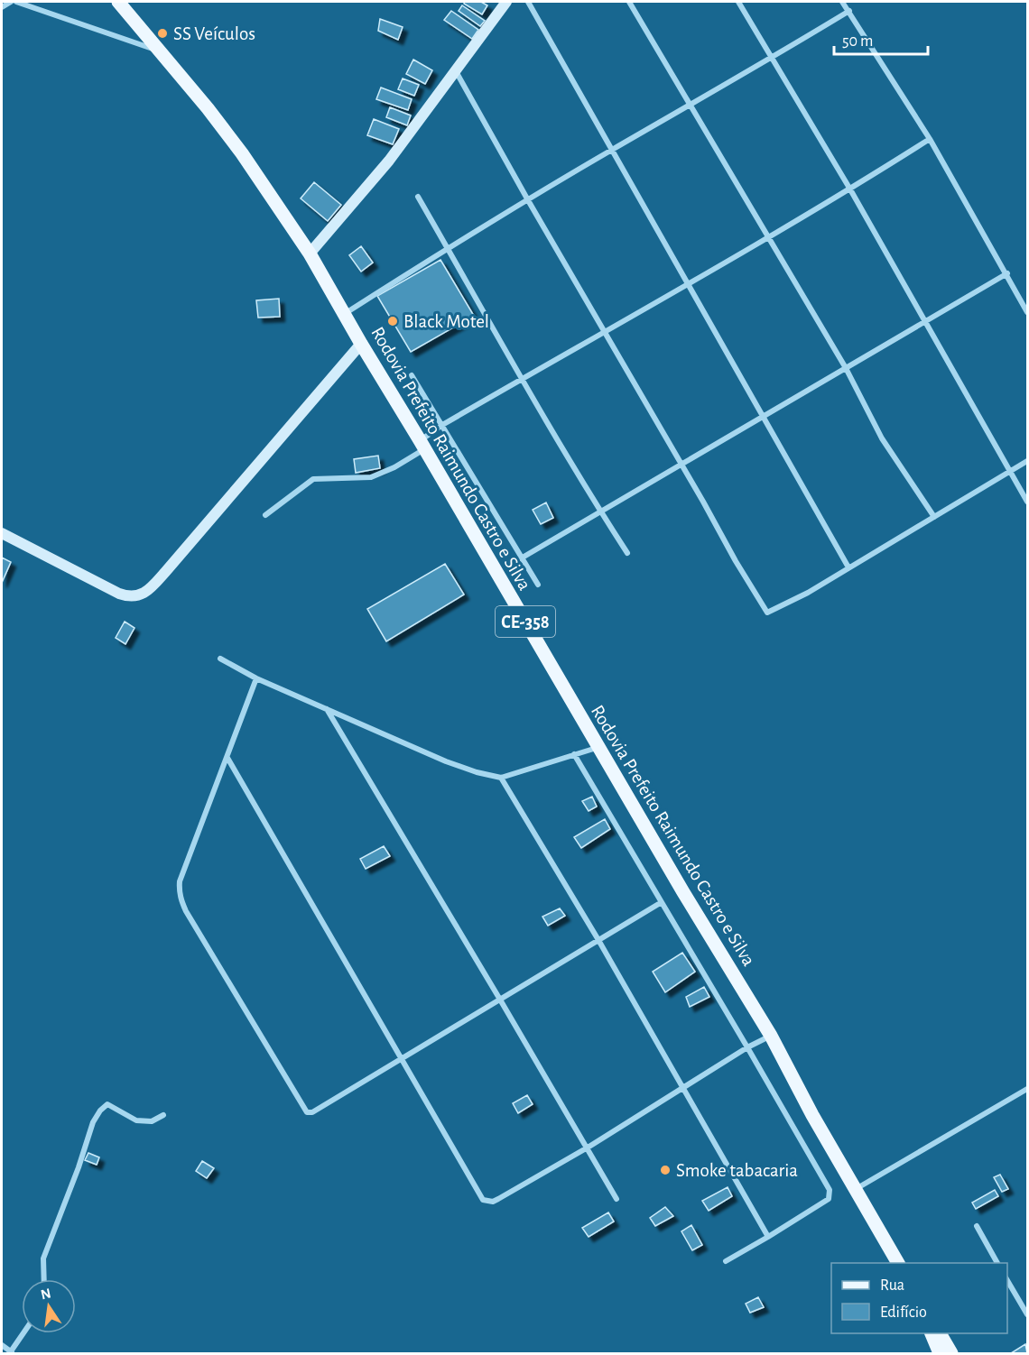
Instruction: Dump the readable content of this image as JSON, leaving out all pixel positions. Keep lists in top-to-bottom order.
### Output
{
  "streets": {
    "main road": ["Rodovia Prefeito Raimundo Castro e Silva", "CE-358"]
  },
  "places": ["SS Veículos", "Black Motel", "Smoke tabacaria"],
  "legend": ["Rua", "Edifício"],
  "scale_bar": "50 m",
  "north": "top"
}
